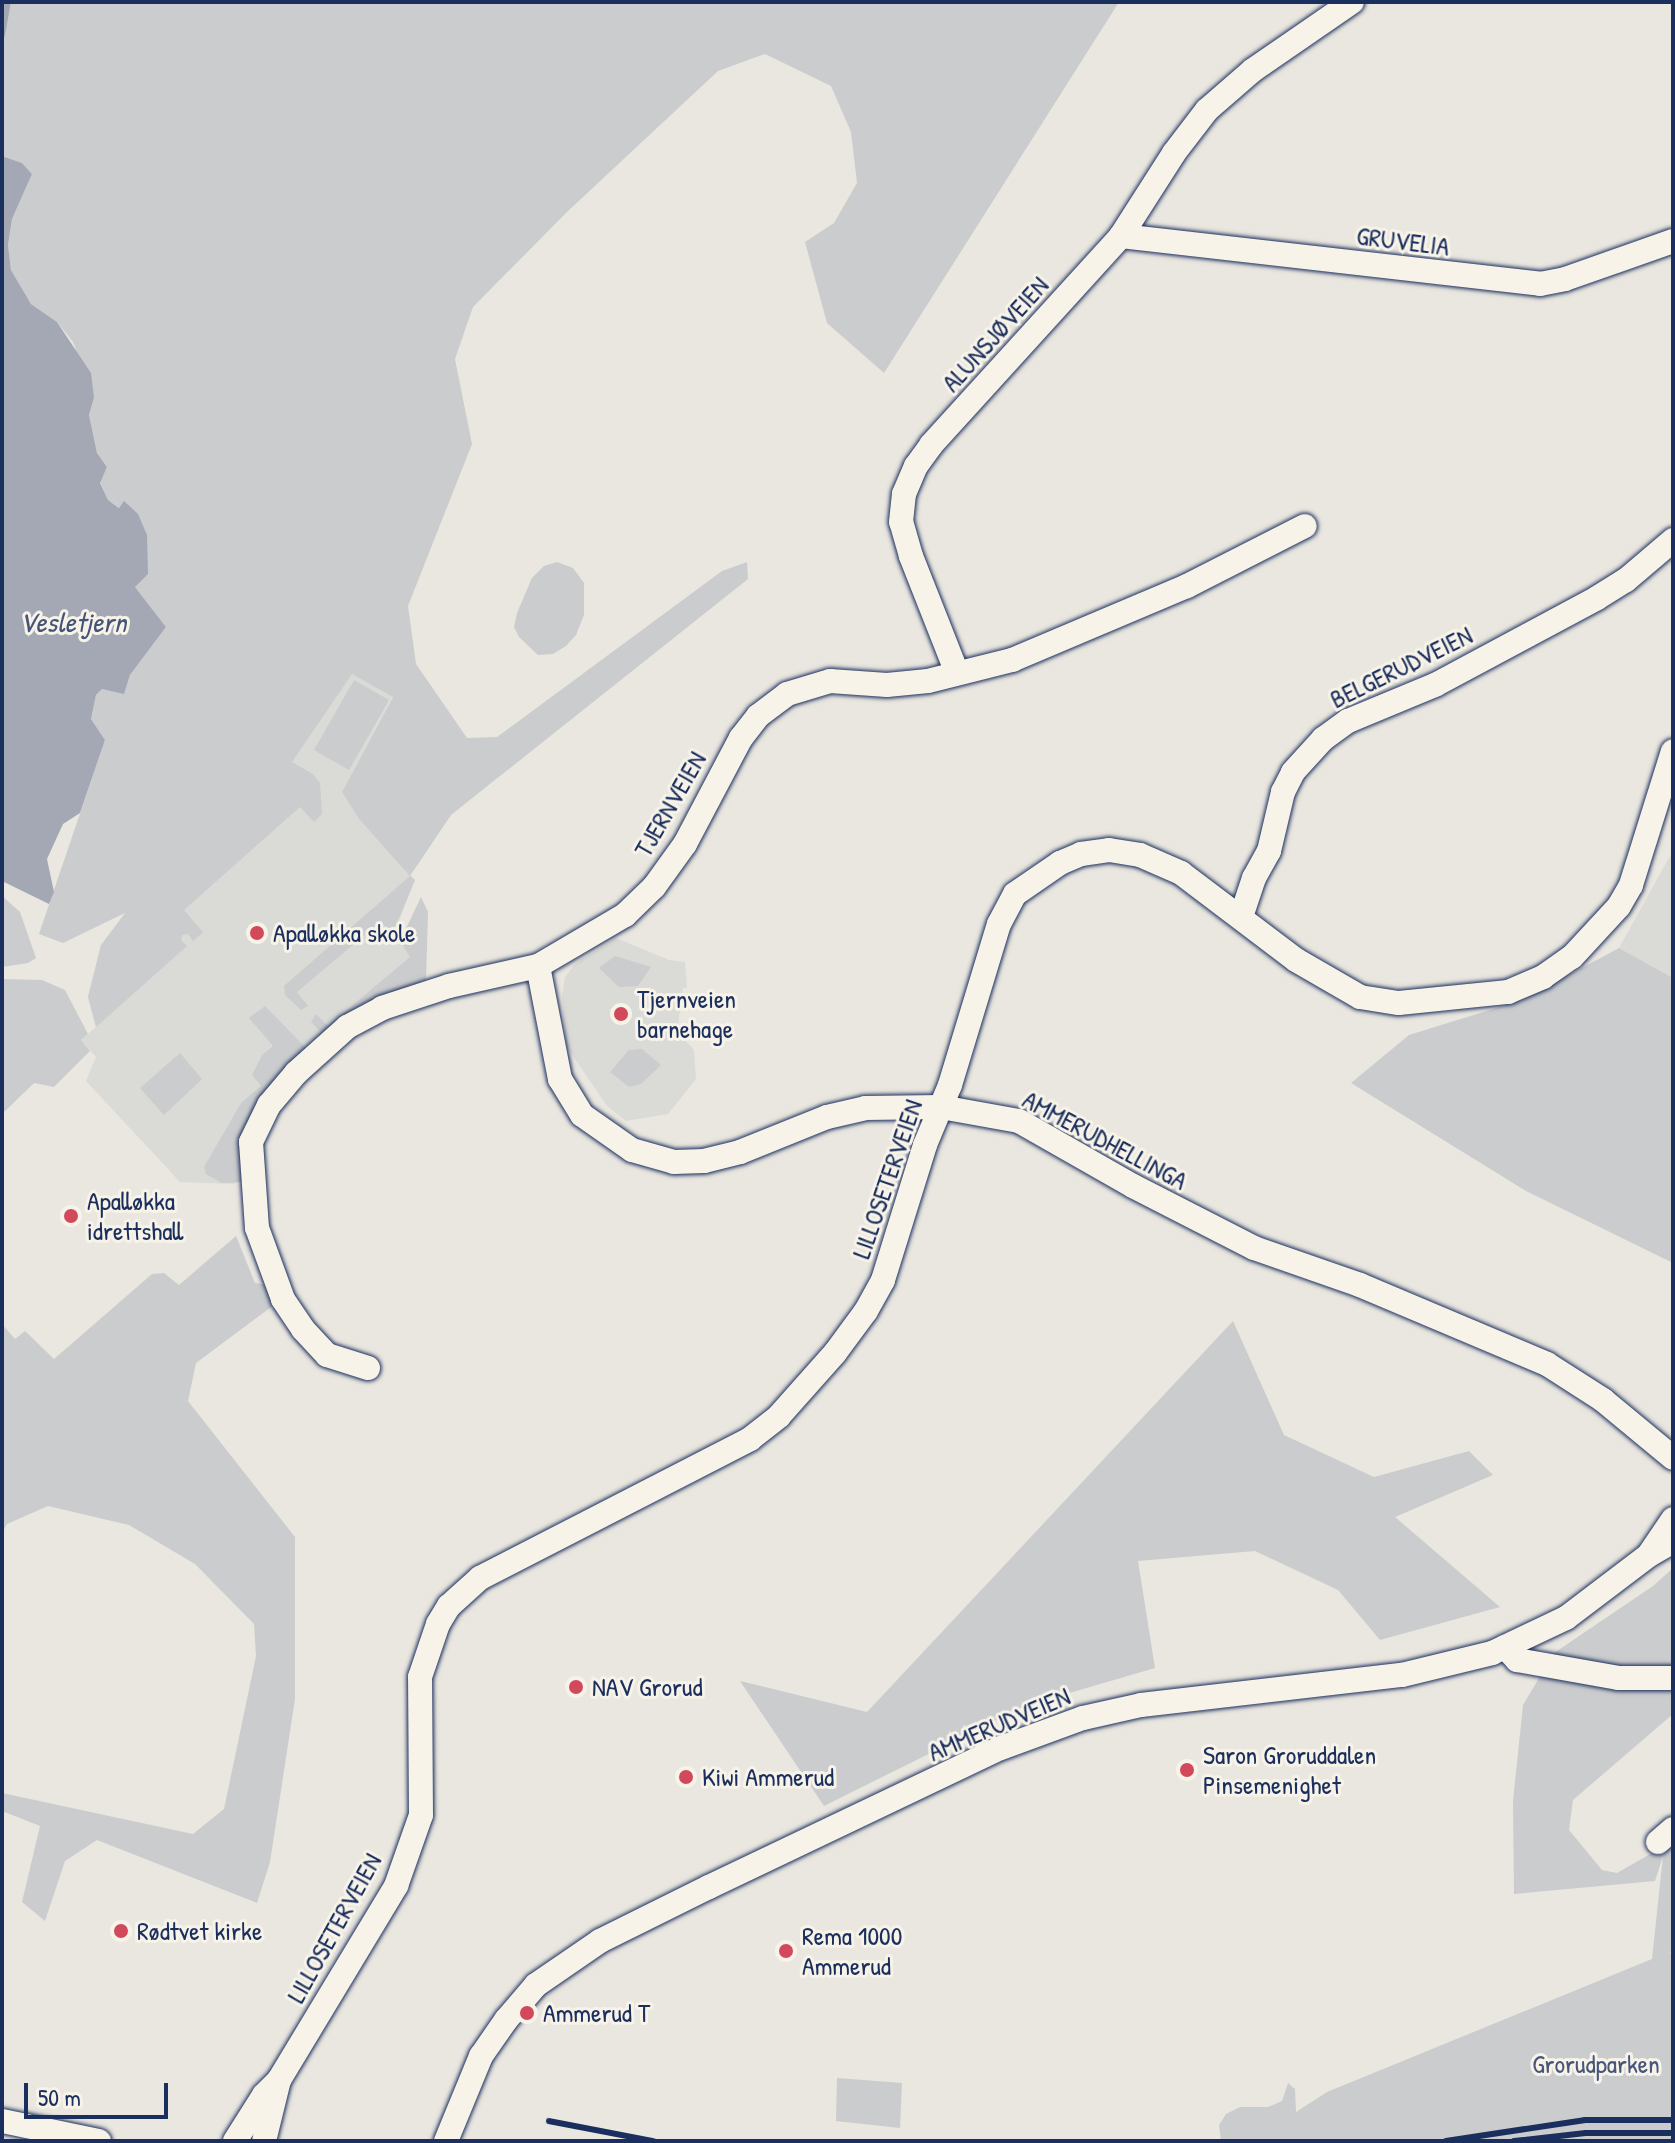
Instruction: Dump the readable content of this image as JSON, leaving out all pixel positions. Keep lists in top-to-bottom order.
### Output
{
  "streets": {
    "street": [
      "GRUVELIA",
      "ALUNSJØVEIEN",
      "BELGERUDVEIEN",
      "TJERNVEIEN",
      "AMMERUDHELLINGA",
      "LILLOSETERVEIEN",
      "AMMERUDVEIEN"
    ]
  },
  "crossings": [
    ["GRUVELIA", "ALUNSJØVEIEN"],
    ["ALUNSJØVEIEN", "TJERNVEIEN"],
    ["BELGERUDVEIEN", "LILLOSETERVEIEN"],
    ["TJERNVEIEN", "AMMERUDHELLINGA"],
    ["AMMERUDHELLINGA", "LILLOSETERVEIEN"]
  ],
  "water": ["Vesletjern"],
  "parks": ["Grorudparken"],
  "places": [
    "Apalløkka skole",
    "Tjernveien barnehage",
    "Apalløkka idrettshall",
    "NAV Grorud",
    "Saron Groruddalen Pinsemenighet",
    "Kiwi Ammerud",
    "Rødtvet kirke",
    "Rema 1000 Ammerud",
    "Ammerud T"
  ],
  "scale_bar": "50 m"
}
